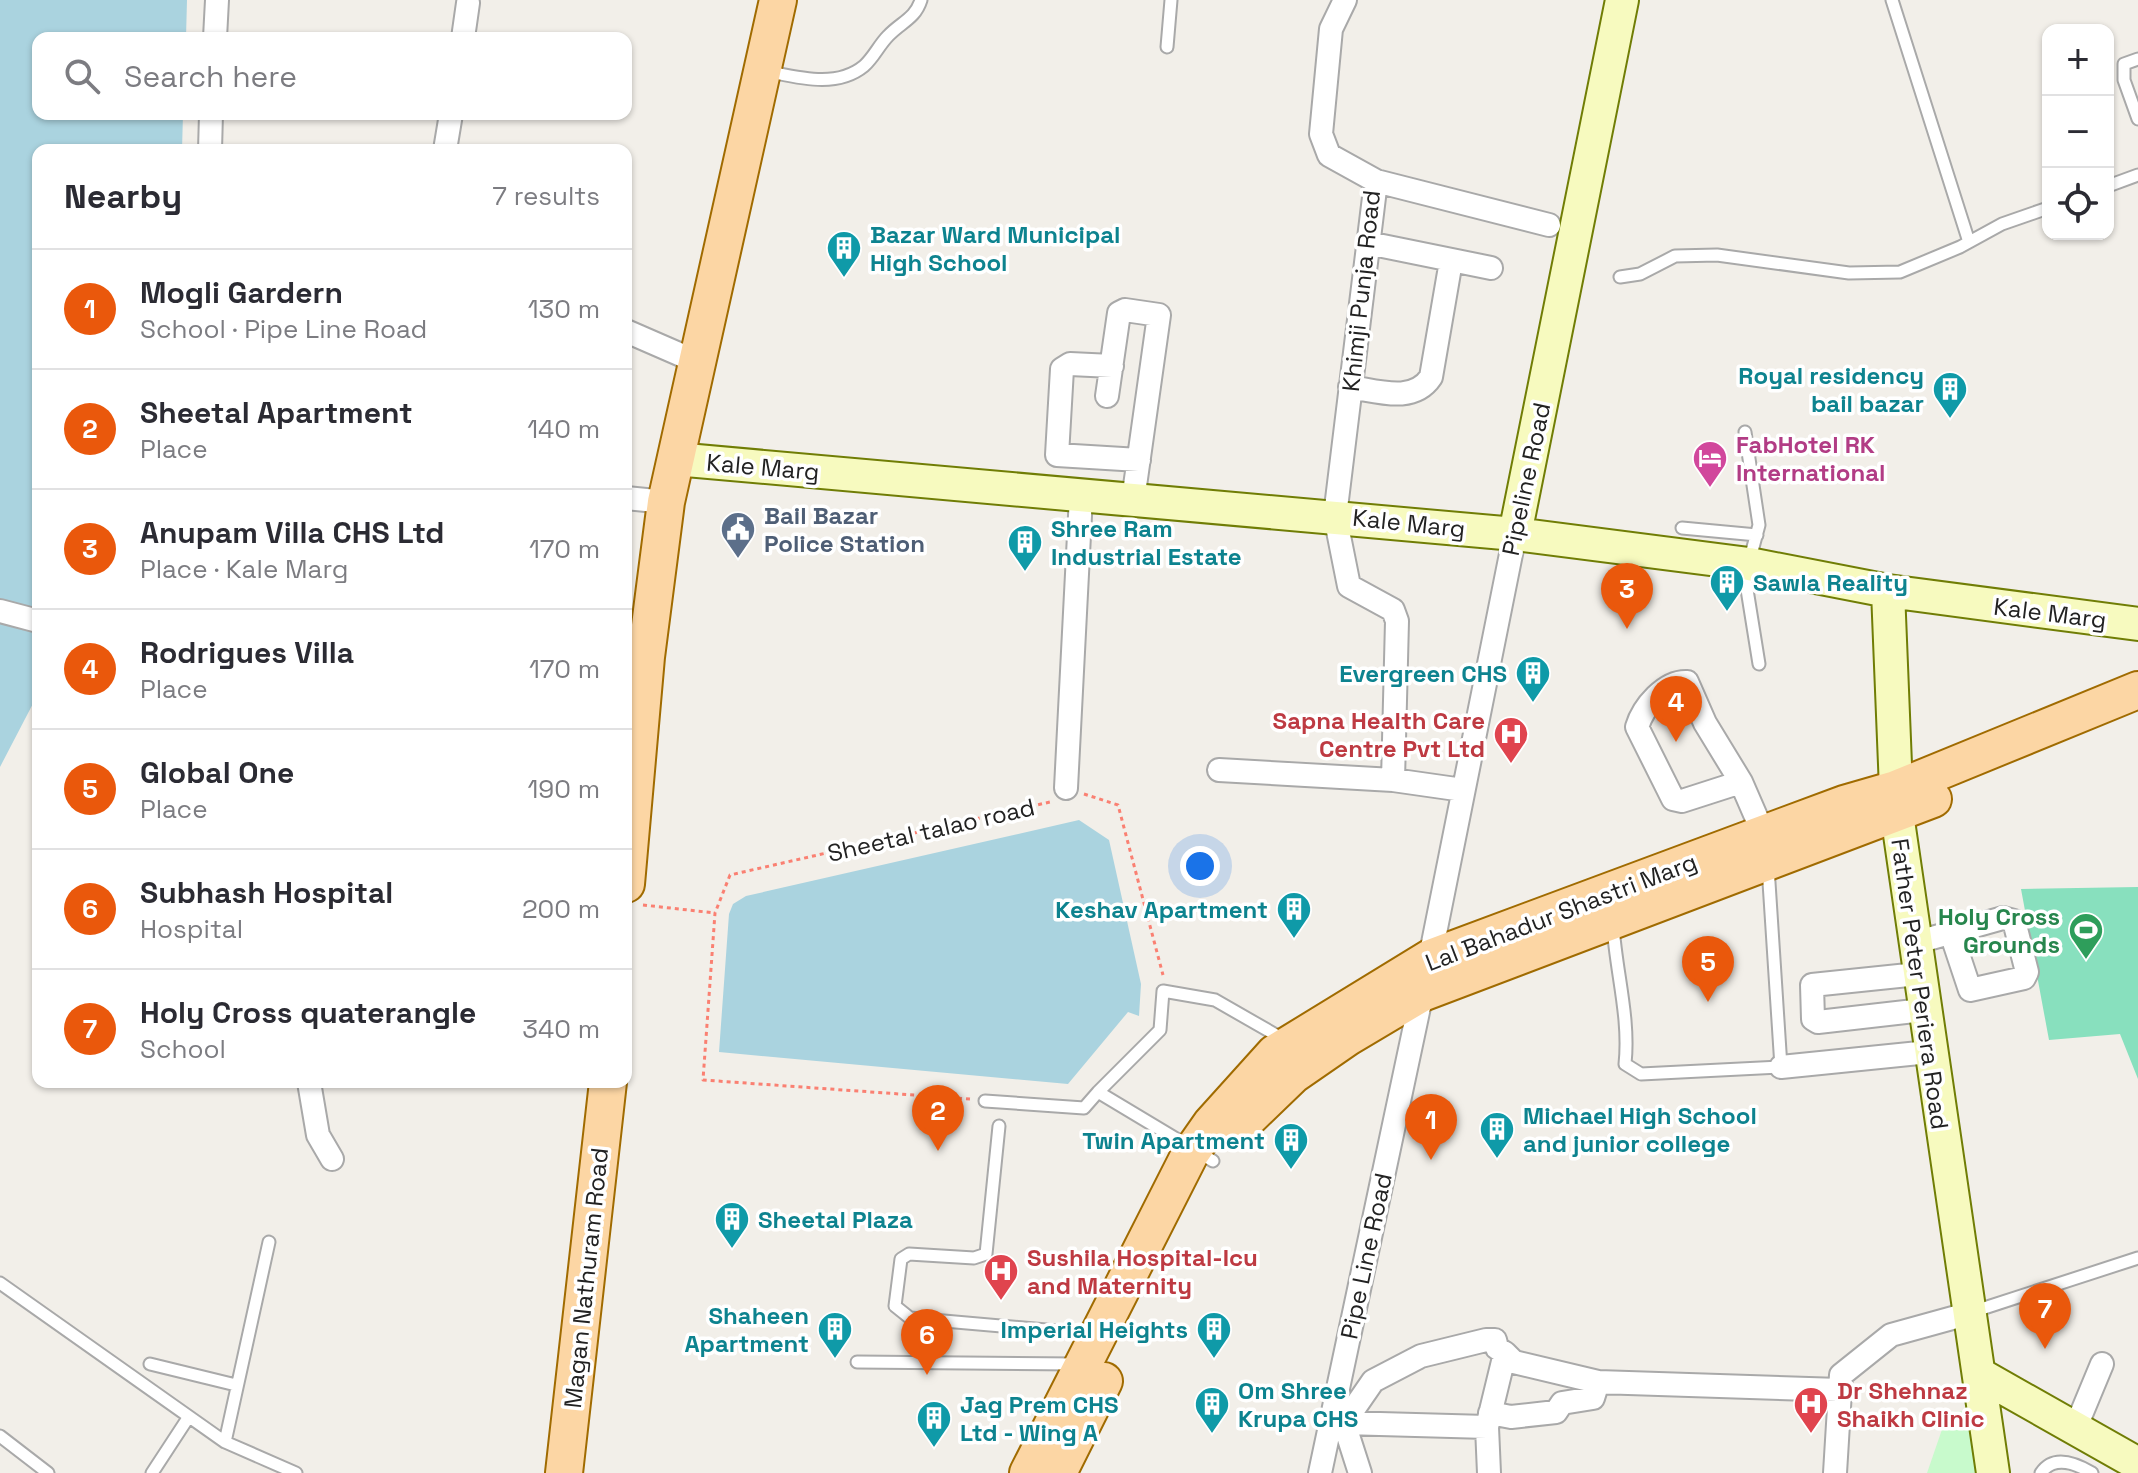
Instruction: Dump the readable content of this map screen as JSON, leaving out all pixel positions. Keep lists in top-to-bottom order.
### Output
{
  "streets": {
    "main road": ["Lal Bahadur Shastri Marg", "Magan Nathuram Road"],
    "street": [
      "Khimji Punja Road",
      "Kale Marg",
      "Pipeline Road",
      "Father Peter Periera Road",
      "Pipe Line Road"
    ],
    "path": ["Sheetal talao road"]
  },
  "crossings": [
    ["Khimji Punja Road", "Kale Marg"],
    ["Kale Marg", "Pipeline Road"],
    ["Kale Marg", "Father Peter Periera Road"],
    ["Pipeline Road", "Lal Bahadur Shastri Marg"],
    ["Lal Bahadur Shastri Marg", "Father Peter Periera Road"],
    ["Lal Bahadur Shastri Marg", "Pipe Line Road"]
  ],
  "places": {
    "building": [
      "Bazar Ward Municipal High School",
      "Royal residency bail bazar",
      "Shree Ram Industrial Estate",
      "Sawla Reality",
      "Evergreen CHS",
      "Keshav Apartment",
      "Michael High School and junior college",
      "Twin Apartment",
      "Sheetal Plaza",
      "Shaheen Apartment",
      "Imperial Heights",
      "Om Shree Krupa CHS",
      "Jag Prem CHS Ltd - Wing A"
    ],
    "hotel": ["FabHotel RK International"],
    "public building": ["Bail Bazar Police Station"],
    "hospital": ["Sapna Health Care Centre Pvt Ltd", "Sushila Hospital-Icu and Maternity", "Dr Shehnaz Shaikh Clinic"],
    "sports": ["Holy Cross Grounds"]
  },
  "page": {
    "map_buttons": ["+", "−"],
    "search": "Search here",
    "heading": ["Nearby", "7 results"],
    "list": [
      {
        "mark": "1",
        "name": "Mogli Gardern",
        "note": "School · Pipe Line Road",
        "value": "130 m"
      },
      {
        "mark": "2",
        "name": "Sheetal Apartment",
        "note": "Place",
        "value": "140 m"
      },
      {
        "mark": "3",
        "name": "Anupam Villa CHS Ltd",
        "note": "Place · Kale Marg",
        "value": "170 m"
      },
      {
        "mark": "4",
        "name": "Rodrigues Villa",
        "note": "Place",
        "value": "170 m"
      },
      {
        "mark": "5",
        "name": "Global One",
        "note": "Place",
        "value": "190 m"
      },
      {
        "mark": "6",
        "name": "Subhash Hospital",
        "note": "Hospital",
        "value": "200 m"
      },
      {
        "mark": "7",
        "name": "Holy Cross quaterangle",
        "note": "School",
        "value": "340 m"
      }
    ],
    "pins": [
      "3",
      "4",
      "5",
      "2",
      "1",
      "7",
      "6"
    ]
  }
}
